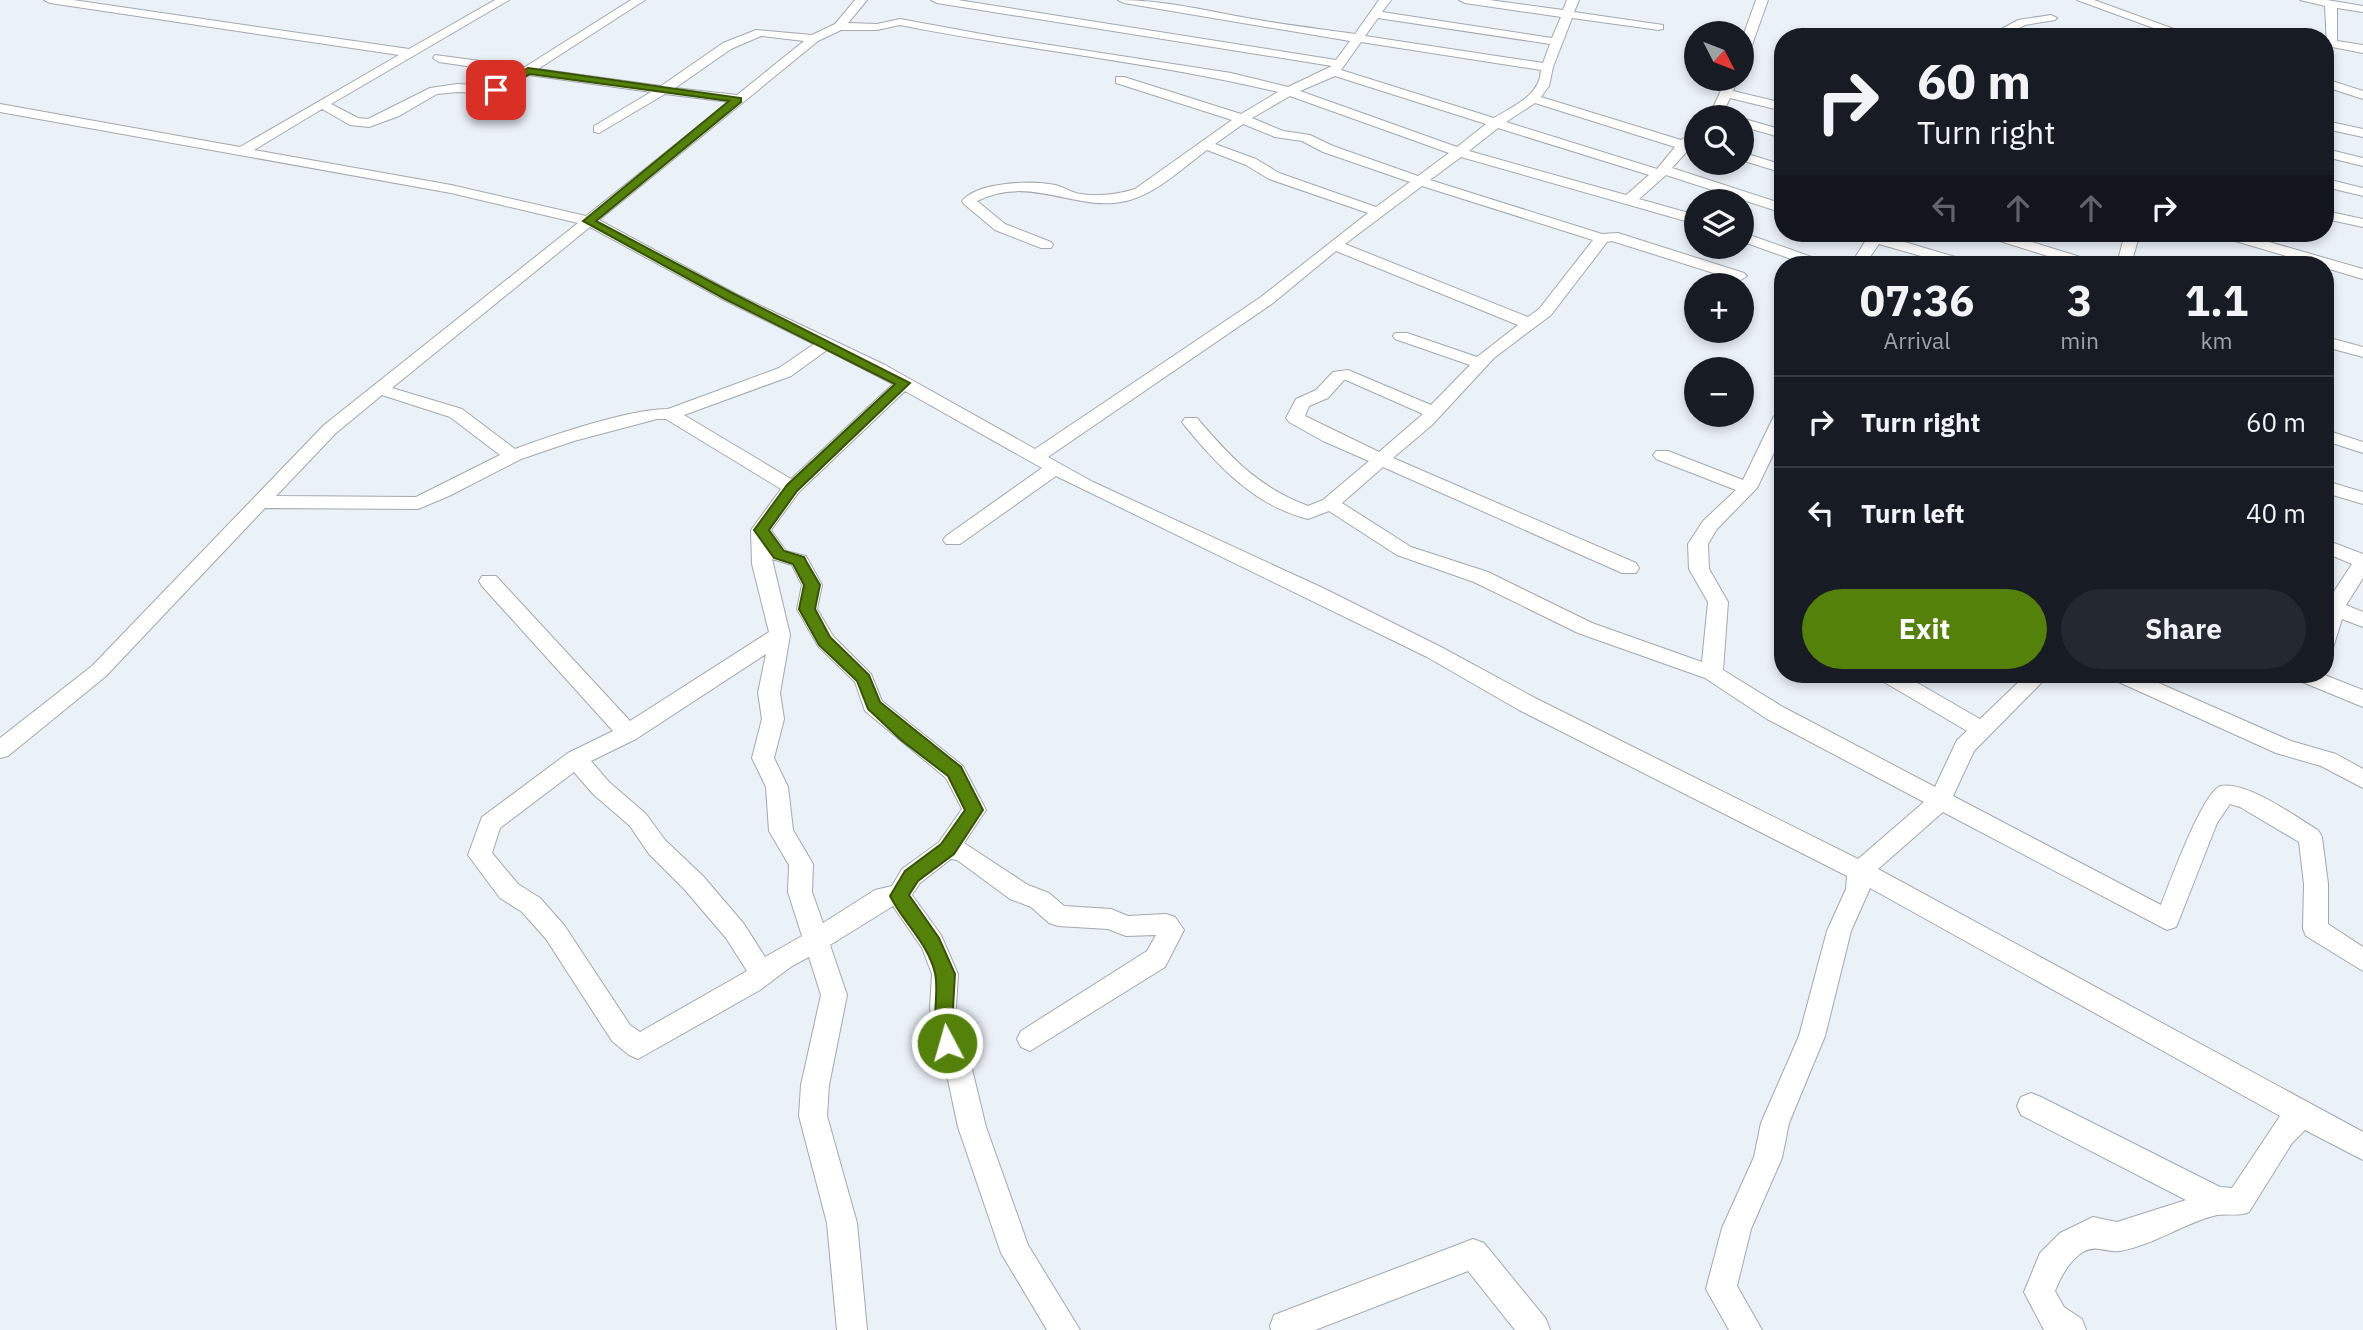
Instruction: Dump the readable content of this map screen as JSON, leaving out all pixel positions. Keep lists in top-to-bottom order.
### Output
{
  "north": "bottom right",
  "page": {
    "map_buttons": ["+", "−"],
    "turn": ["60 m", "Turn right"],
    "eta": [
      "07:36",
      "Arrival",
      "3",
      "min",
      "1.1",
      "km"
    ],
    "list": [
      {
        "name": "Turn right",
        "value": "60 m"
      },
      {
        "name": "Turn left",
        "value": "40 m"
      }
    ],
    "buttons": ["Exit", "Share"]
  }
}
